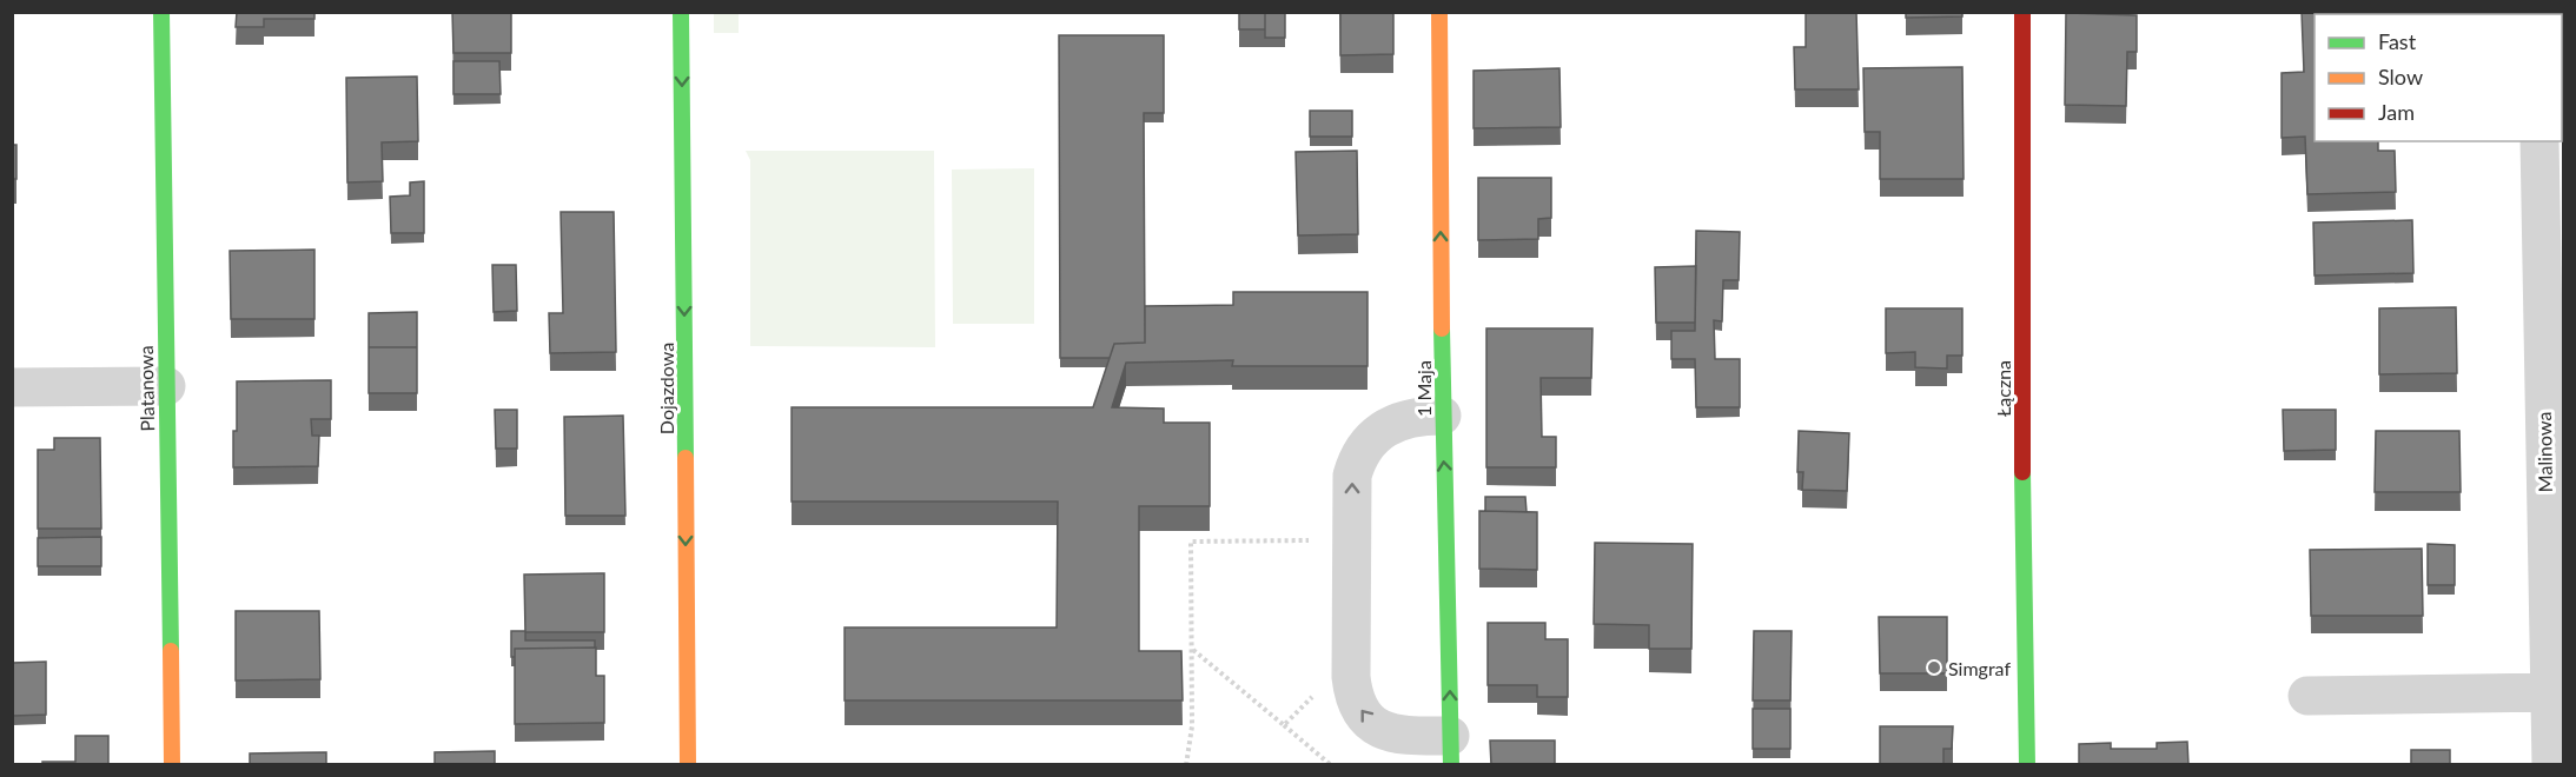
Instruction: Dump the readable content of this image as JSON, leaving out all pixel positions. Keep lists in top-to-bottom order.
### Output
{
  "streets": {
    "street": [
      "Platanowa",
      "Dojazdowa",
      "1 Maja",
      "Łączna",
      "Malinowa"
    ]
  },
  "one_way": ["Dojazdowa", "1 Maja"],
  "places": ["Simgraf"],
  "legend": ["Fast", "Slow", "Jam"]
}
